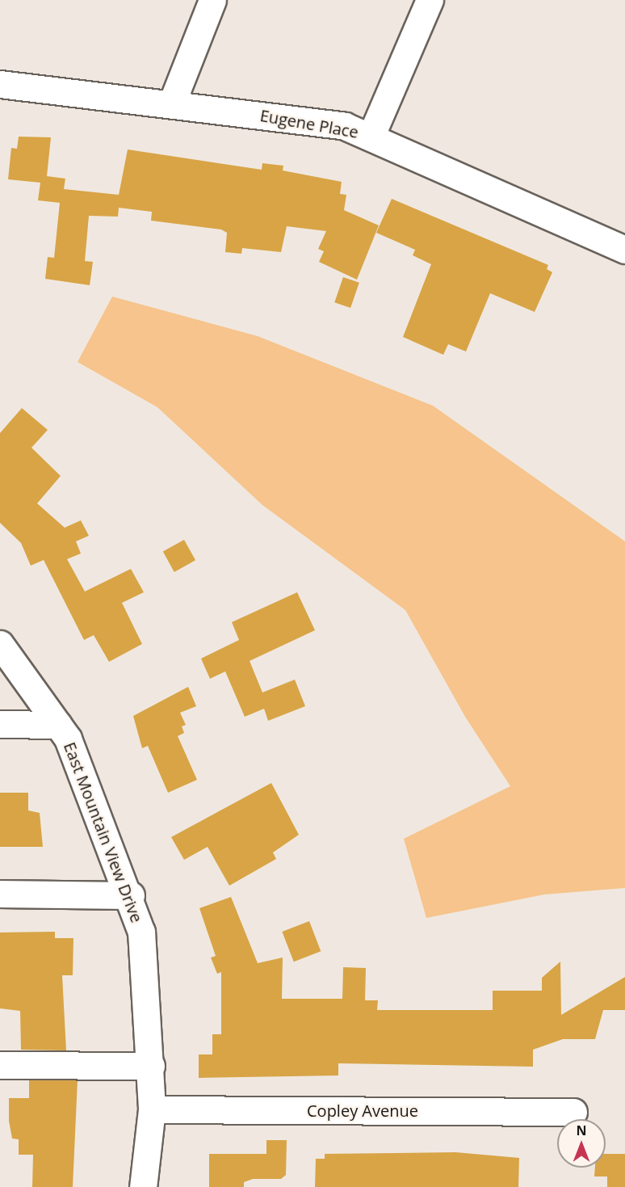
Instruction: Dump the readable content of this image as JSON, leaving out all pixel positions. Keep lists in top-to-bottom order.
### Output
{
  "streets": {
    "street": ["Eugene Place", "East Mountain View Drive", "Copley Avenue"]
  },
  "crossings": [
    ["East Mountain View Drive", "Copley Avenue"]
  ],
  "north": "top"
}
